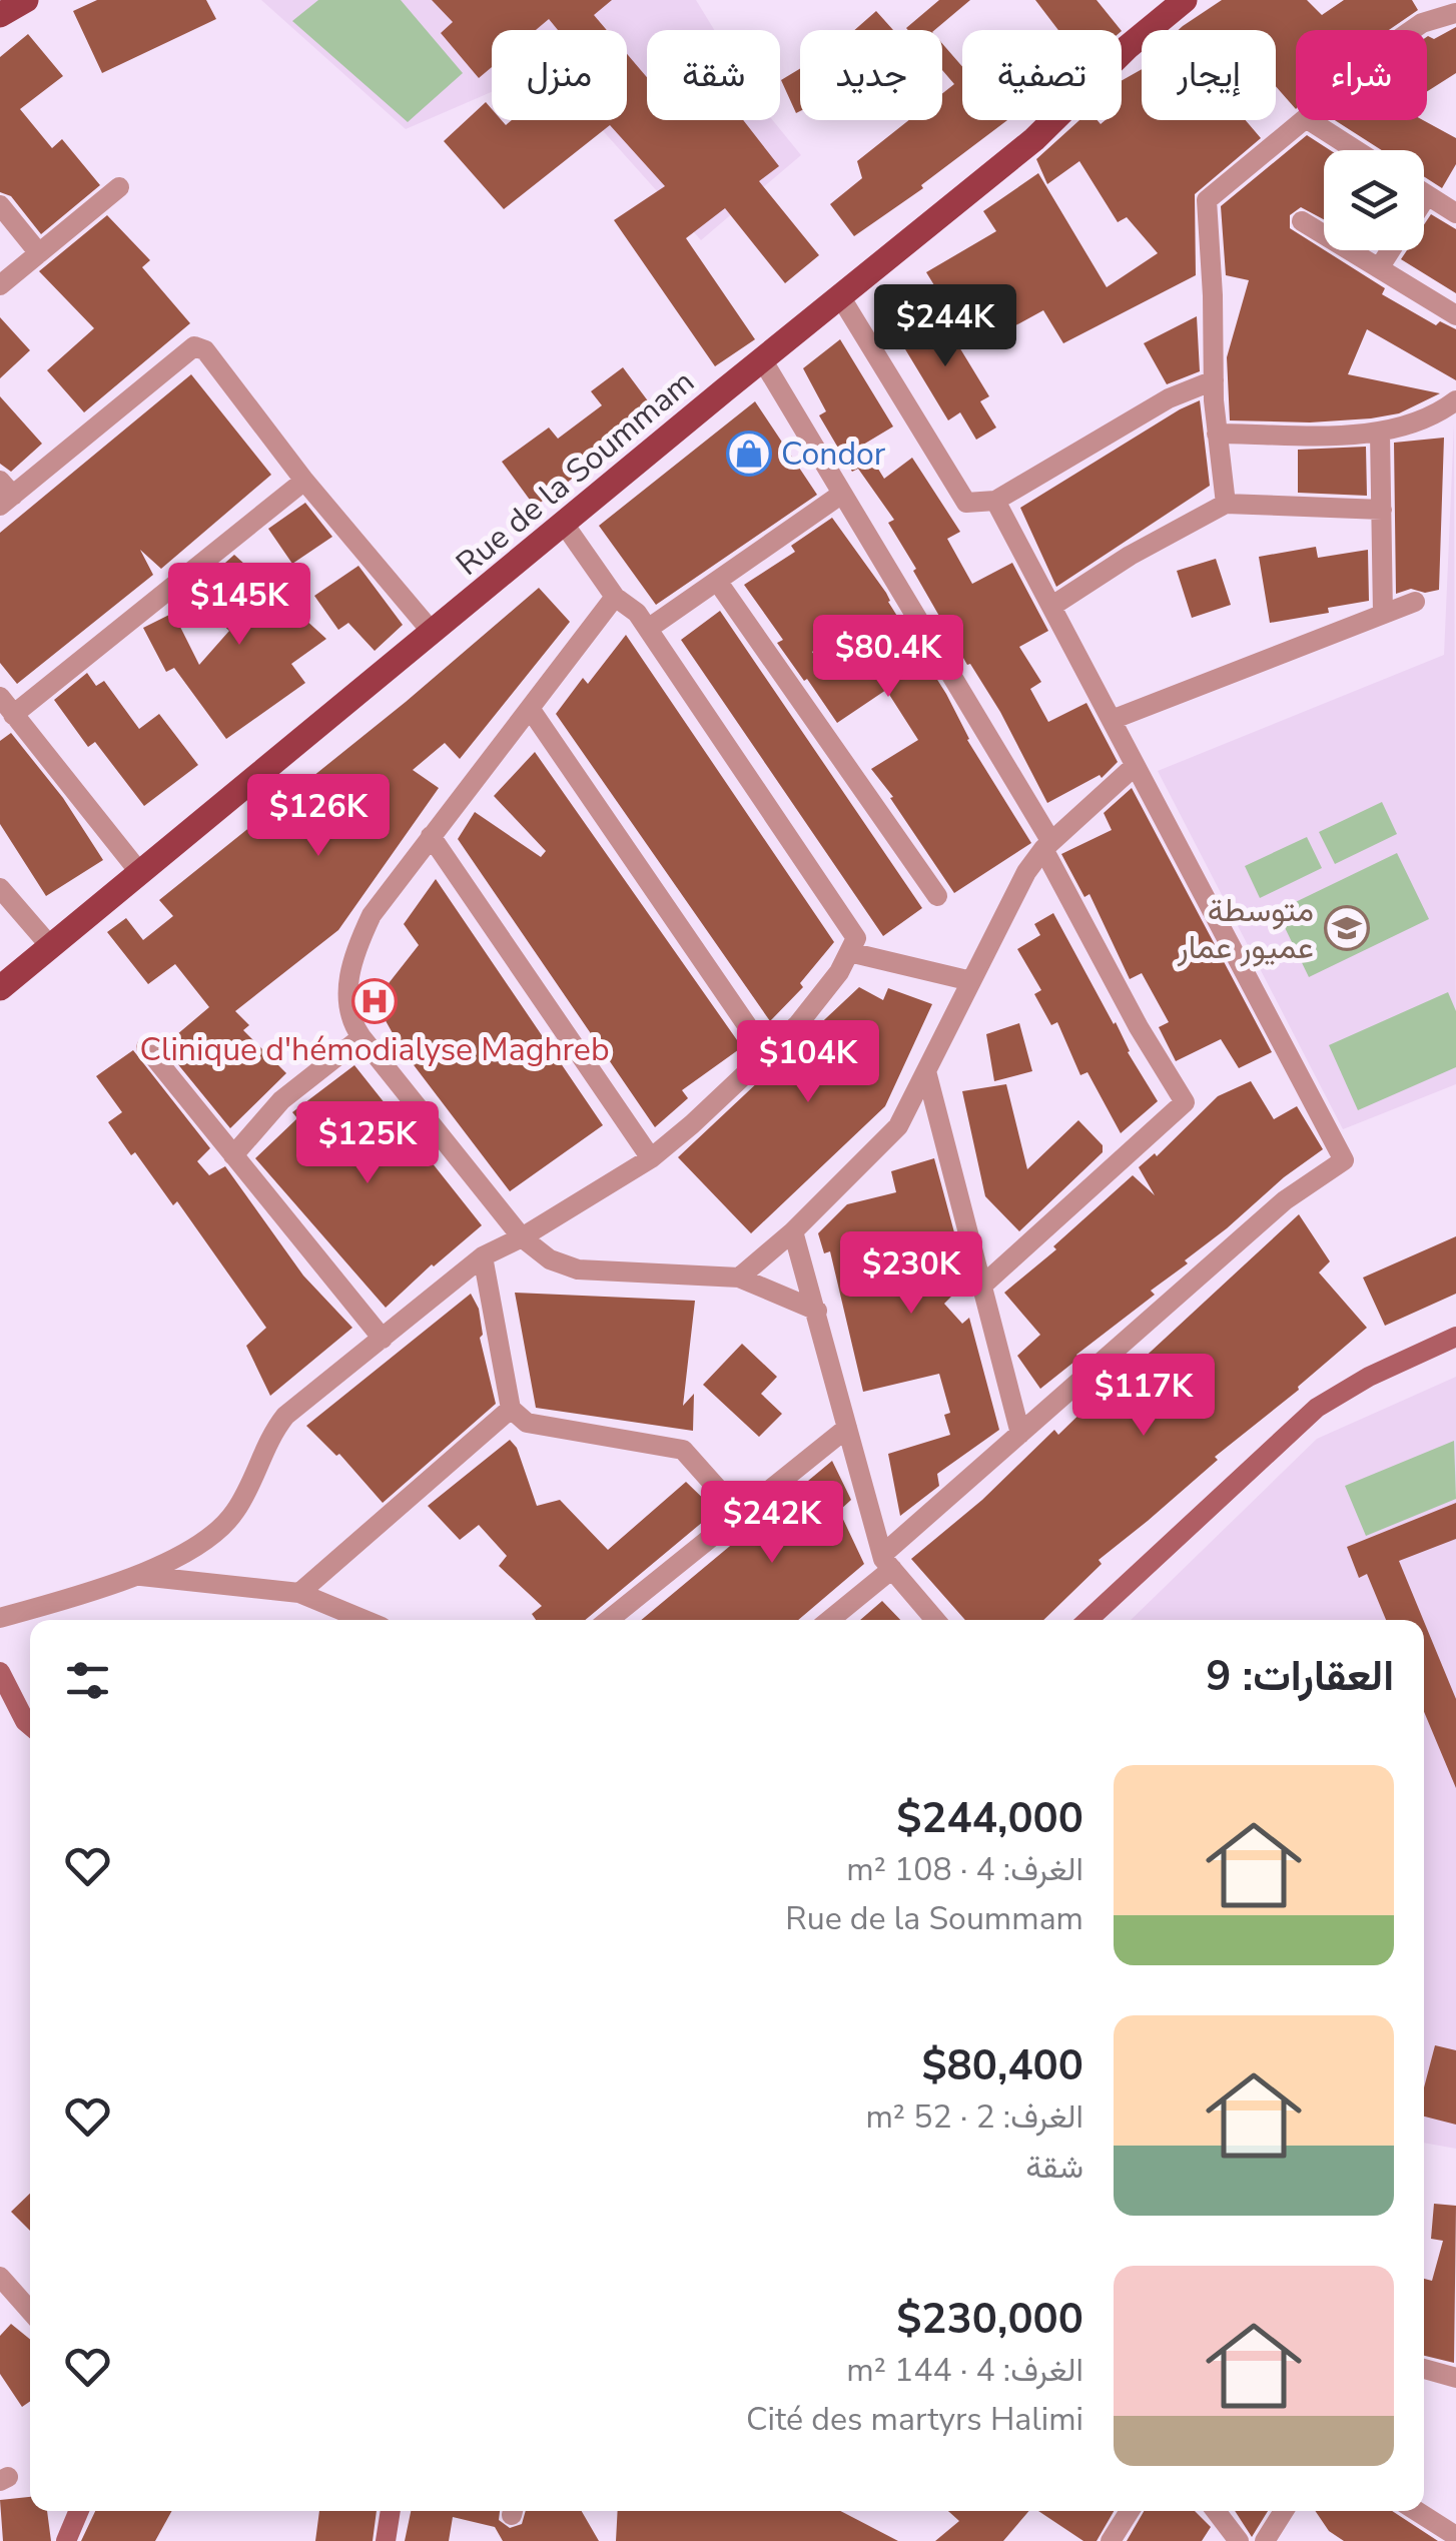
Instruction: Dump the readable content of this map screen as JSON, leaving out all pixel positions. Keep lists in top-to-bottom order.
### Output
{
  "streets": {
    "main road": ["Rue de la Soummam"]
  },
  "places": {
    "shop": ["Condor"],
    "school or university": ["متوسطة عميور عمار"],
    "hospital": ["Clinique d'hémodialyse Maghreb"]
  },
  "page": {
    "chip": [
      "شراء",
      "إيجار",
      "تصفية",
      "جديد",
      "شقة",
      "منزل"
    ],
    "price": [
      "$244K",
      "$145K",
      "$80.4K",
      "$126K",
      "$104K",
      "$125K",
      "$230K",
      "$117K",
      "$242K"
    ],
    "heading": "العقارات: 9",
    "list": [
      {
        "name": "$244,000",
        "note": "الغرف: 4 · 108 m² · Rue de la Soummam"
      },
      {
        "name": "$80,400",
        "note": "الغرف: 2 · 52 m² · شقة"
      },
      {
        "name": "$230,000",
        "note": "الغرف: 4 · 144 m² · Cité des martyrs Halimi"
      }
    ]
  }
}
